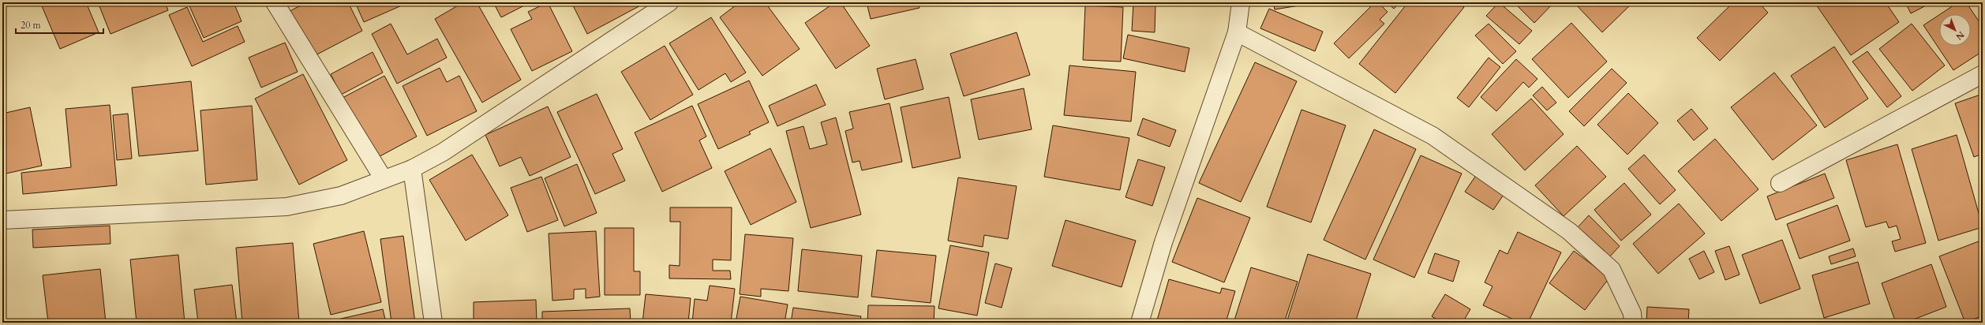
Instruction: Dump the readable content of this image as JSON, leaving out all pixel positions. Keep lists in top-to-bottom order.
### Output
{
  "scale_bar": "20 m",
  "north": "bottom right"
}
